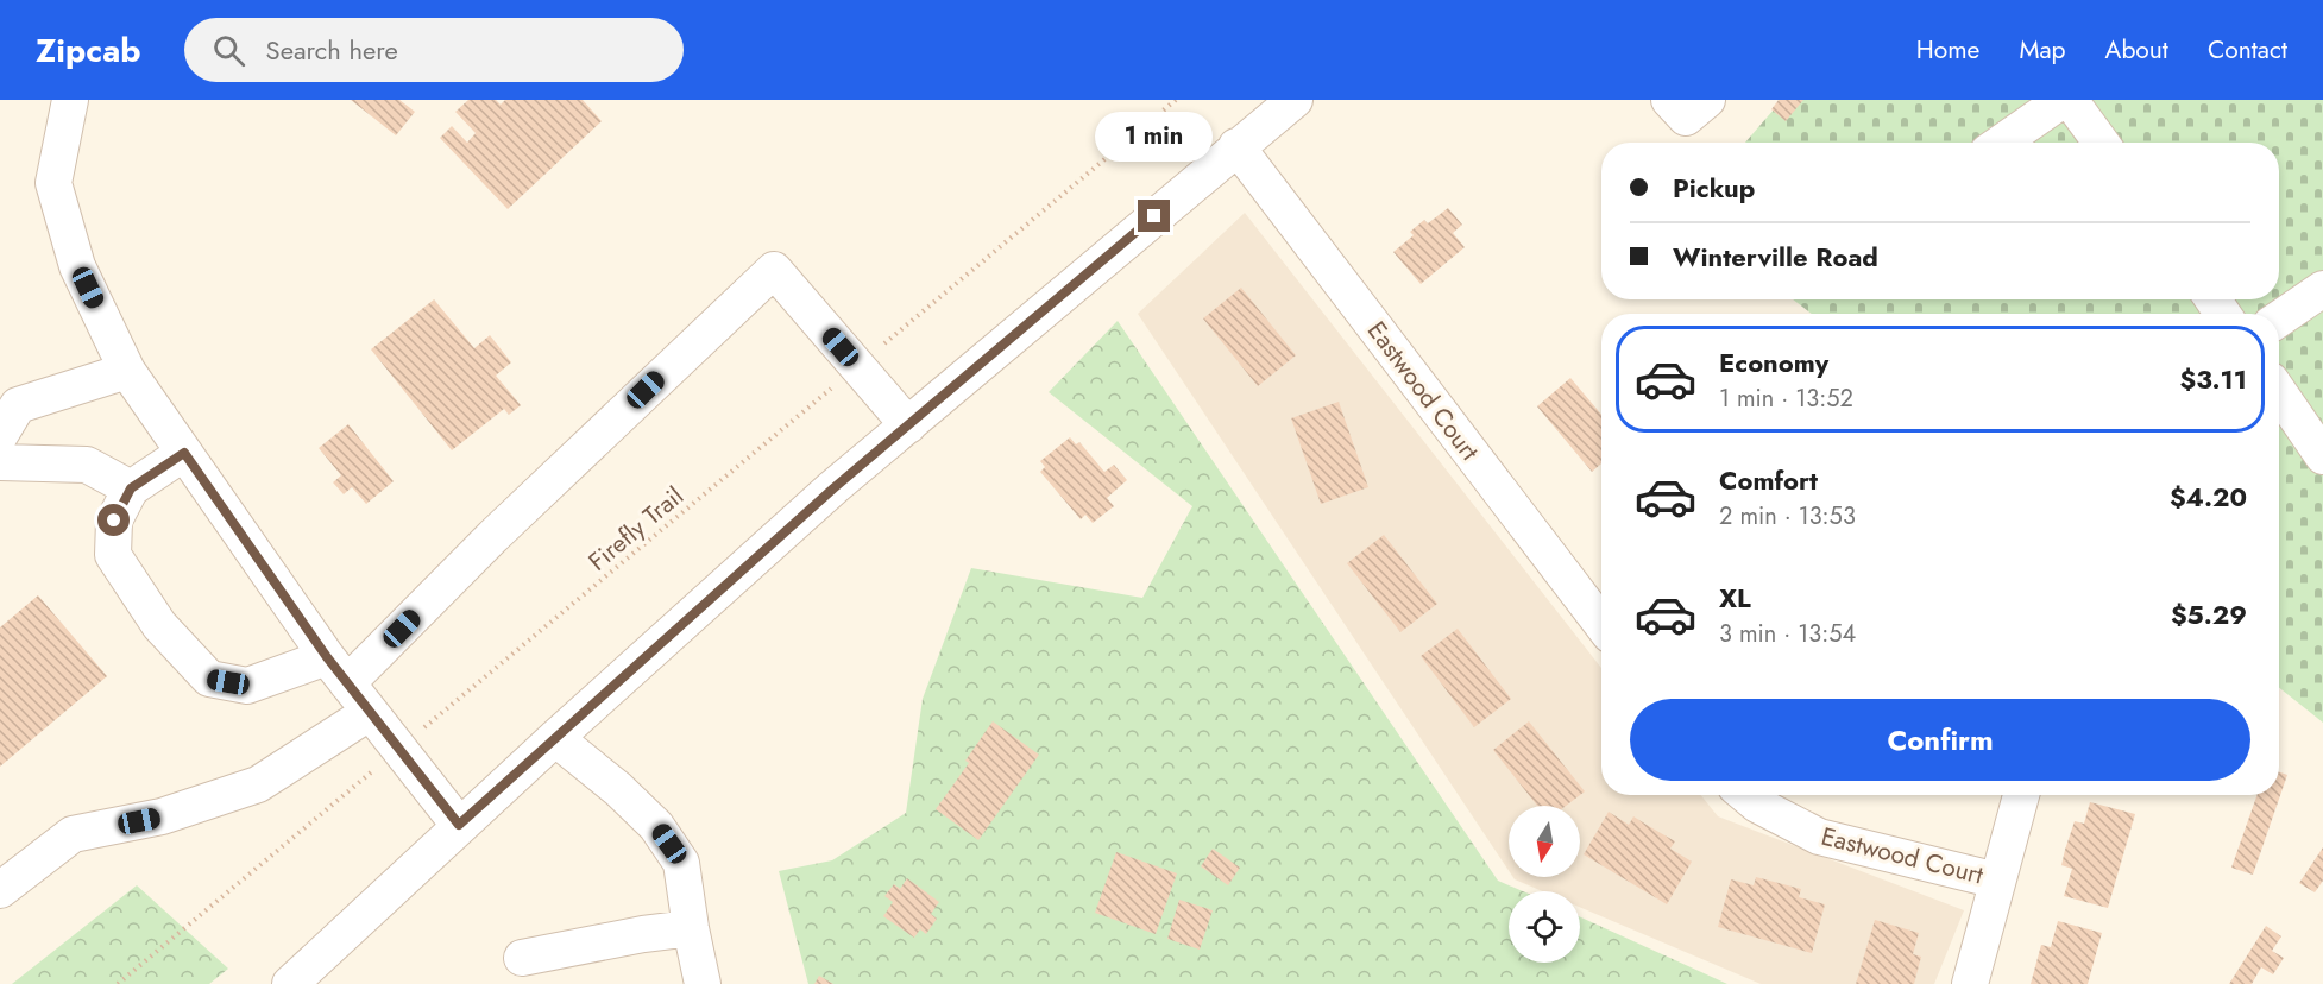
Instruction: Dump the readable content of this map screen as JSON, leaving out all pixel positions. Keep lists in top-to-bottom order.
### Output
{
  "streets": {
    "street": ["Eastwood Court"],
    "path": ["Firefly Trail"]
  },
  "north": "bottom",
  "page": {
    "header": "Zipcab",
    "search": "Search here",
    "nav": [
      "Home",
      "Map",
      "About",
      "Contact"
    ],
    "bubble": "1 min",
    "banner": ["Pickup", "Winterville Road"],
    "list": [
      {
        "name": "Economy",
        "note": "1 min · 13:52",
        "value": "$3.11"
      },
      {
        "name": "Comfort",
        "note": "2 min · 13:53",
        "value": "$4.20"
      },
      {
        "name": "XL",
        "note": "3 min · 13:54",
        "value": "$5.29"
      }
    ],
    "buttons": "Confirm"
  }
}
